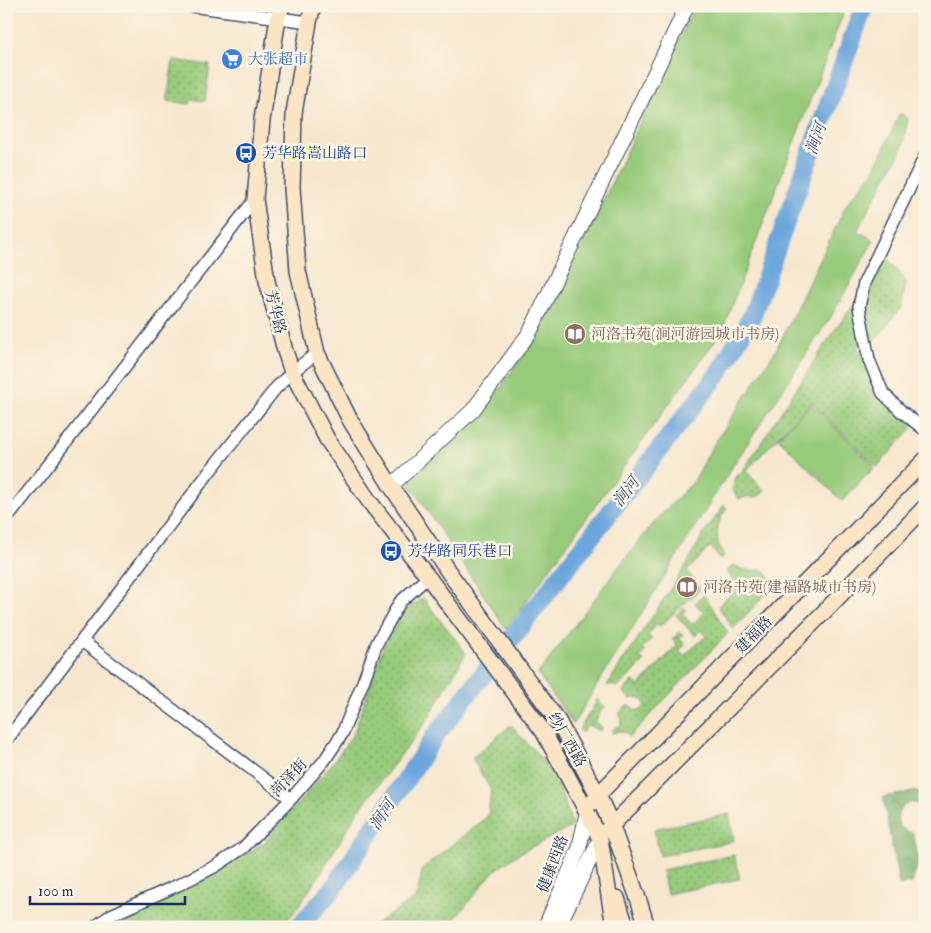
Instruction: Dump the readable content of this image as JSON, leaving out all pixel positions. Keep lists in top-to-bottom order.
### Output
{
  "streets": {
    "main road": ["芳华路", "建福路", "纱厂西路"],
    "street": ["菏泽街", "健康西路"]
  },
  "crossings": [
    ["芳华路", "纱厂西路"],
    ["芳华路", "菏泽街"],
    ["建福路", "纱厂西路"],
    ["建福路", "健康西路"],
    ["纱厂西路", "菏泽街"],
    ["纱厂西路", "健康西路"]
  ],
  "water": ["涧河"],
  "places": {
    "supermarket": ["大张超市"],
    "bus stop": ["芳华路嵩山路口", "芳华路同乐巷口"],
    "library": ["河洛书苑(涧河游园城市书房)", "河洛书苑(建福路城市书房)"]
  },
  "scale_bar": "100 m"
}
